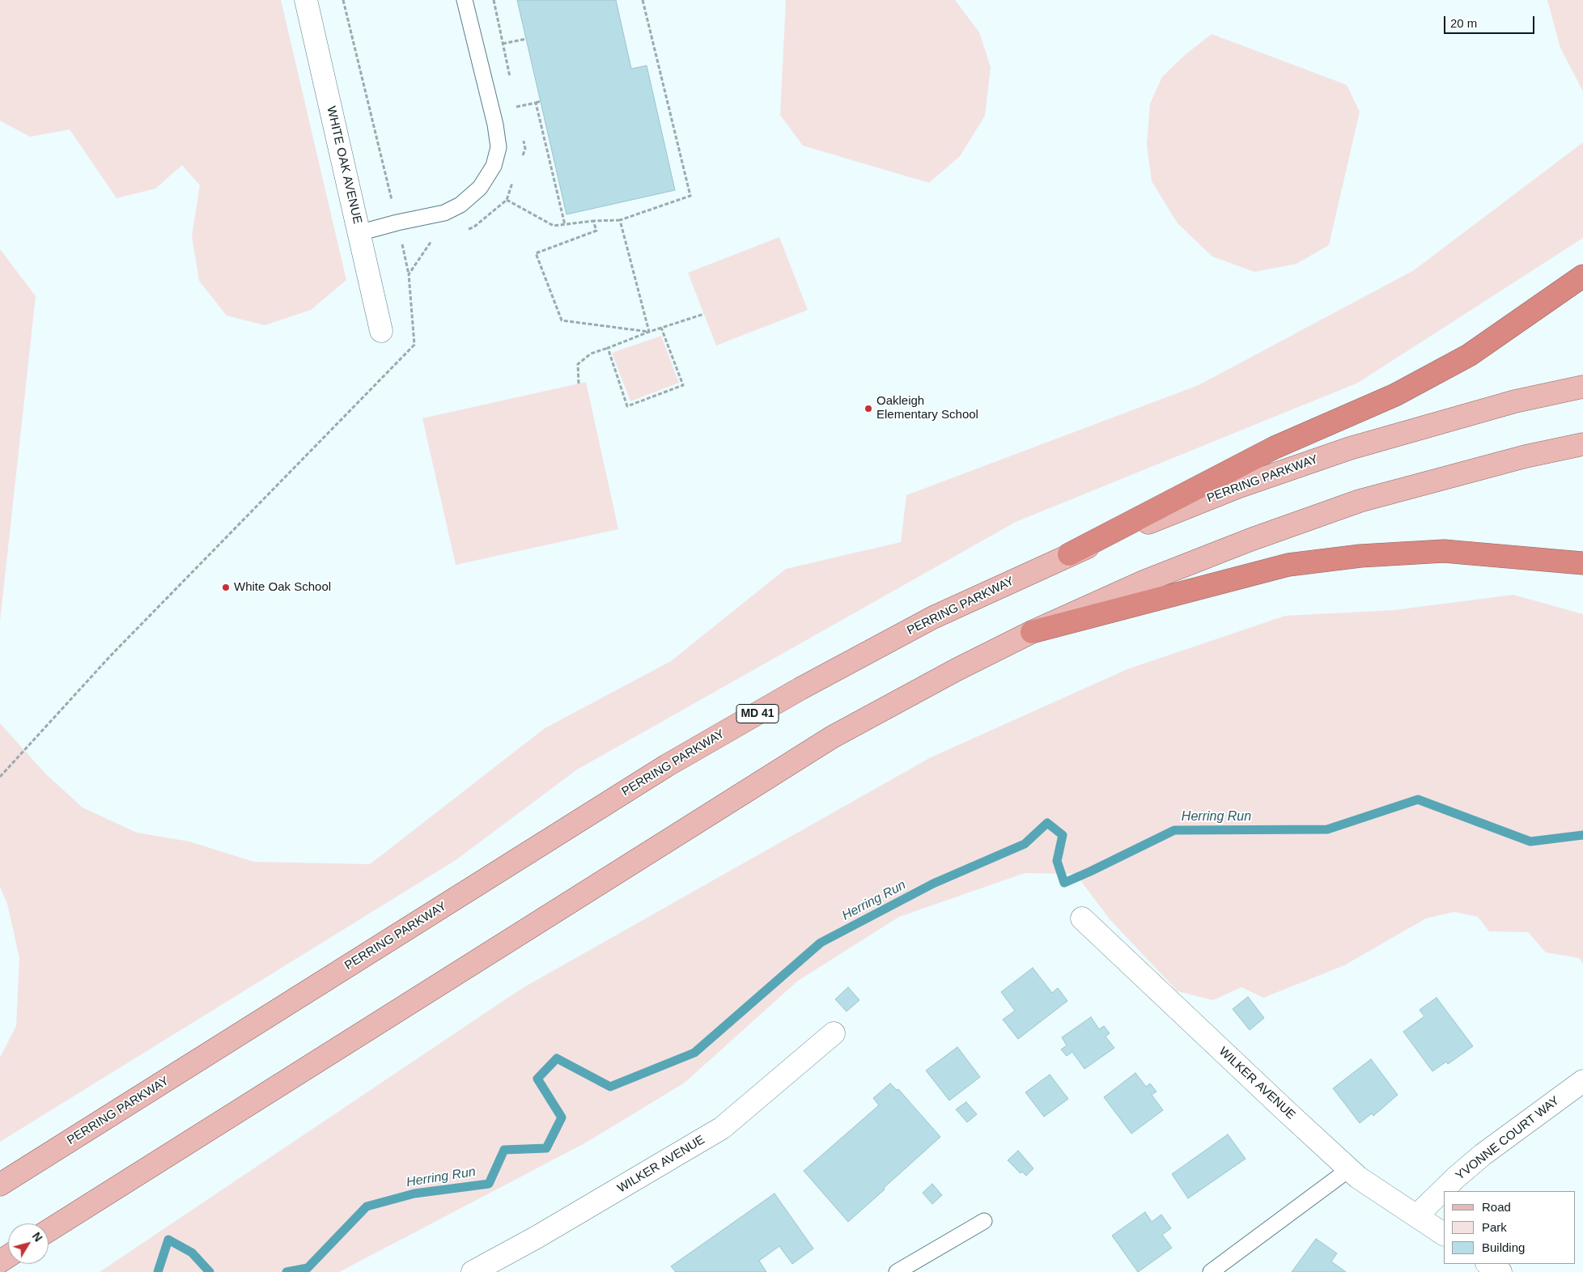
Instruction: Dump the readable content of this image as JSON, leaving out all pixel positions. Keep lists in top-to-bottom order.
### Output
{
  "streets": {
    "main road": ["PERRING PARKWAY", "MD 41"],
    "street": ["WHITE OAK AVENUE", "WILKER AVENUE", "YVONNE COURT WAY"]
  },
  "crossings": [
    ["WILKER AVENUE", "YVONNE COURT WAY"]
  ],
  "water": ["Herring Run"],
  "places": ["Oakleigh Elementary School", "White Oak School"],
  "legend": ["Road", "Park", "Building"],
  "scale_bar": "20 m",
  "north": "top right"
}
